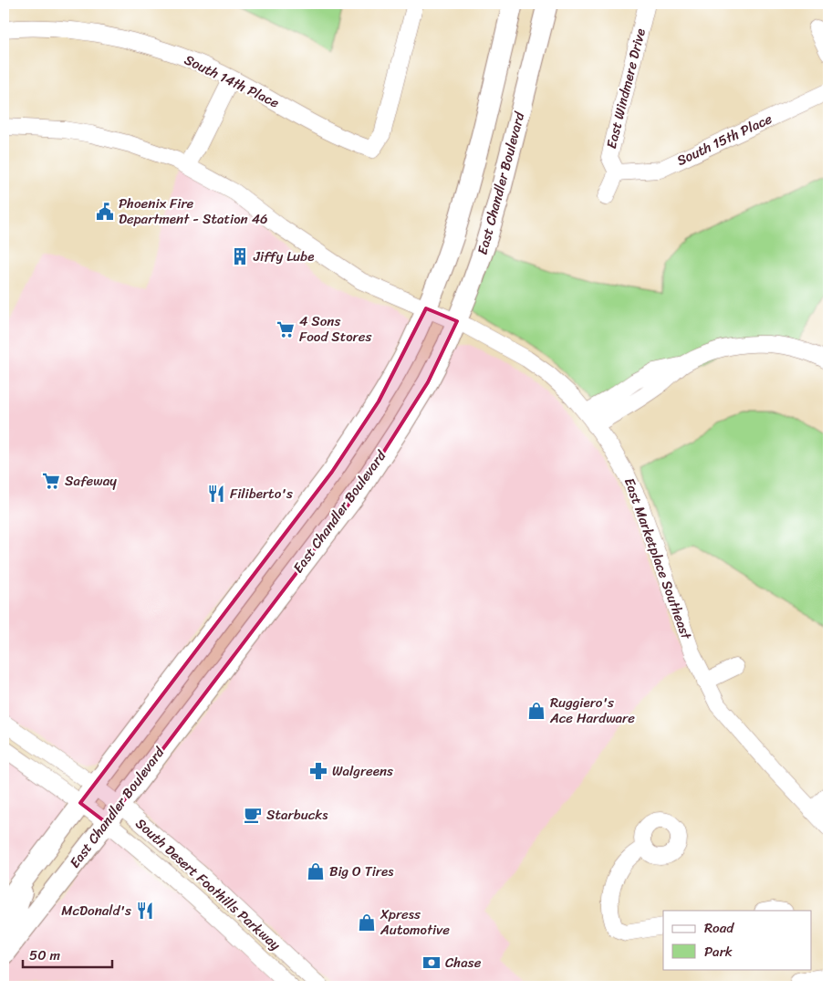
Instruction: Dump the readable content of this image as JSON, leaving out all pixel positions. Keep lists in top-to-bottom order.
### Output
{
  "streets": {
    "main road": ["East Chandler Boulevard"],
    "street": [
      "South 14th Place",
      "East Windmere Drive",
      "South 15th Place",
      "East Marketplace Southeast",
      "South Desert Foothills Parkway"
    ]
  },
  "crossings": [
    ["East Windmere Drive", "South 15th Place"],
    ["East Chandler Boulevard", "East Marketplace Southeast"],
    ["East Chandler Boulevard", "South Desert Foothills Parkway"]
  ],
  "places": {
    "public building": ["Phoenix Fire Department - Station 46"],
    "building": ["Jiffy Lube"],
    "supermarket": ["4 Sons Food Stores", "Safeway"],
    "restaurant": ["Filiberto's", "McDonald's"],
    "shop": ["Ruggiero's Ace Hardware", "Big O Tires", "Xpress Automotive"],
    "pharmacy": ["Walgreens"],
    "cafe": ["Starbucks"],
    "bank": ["Chase"]
  },
  "legend": ["Road", "Park"],
  "scale_bar": "50 m"
}
